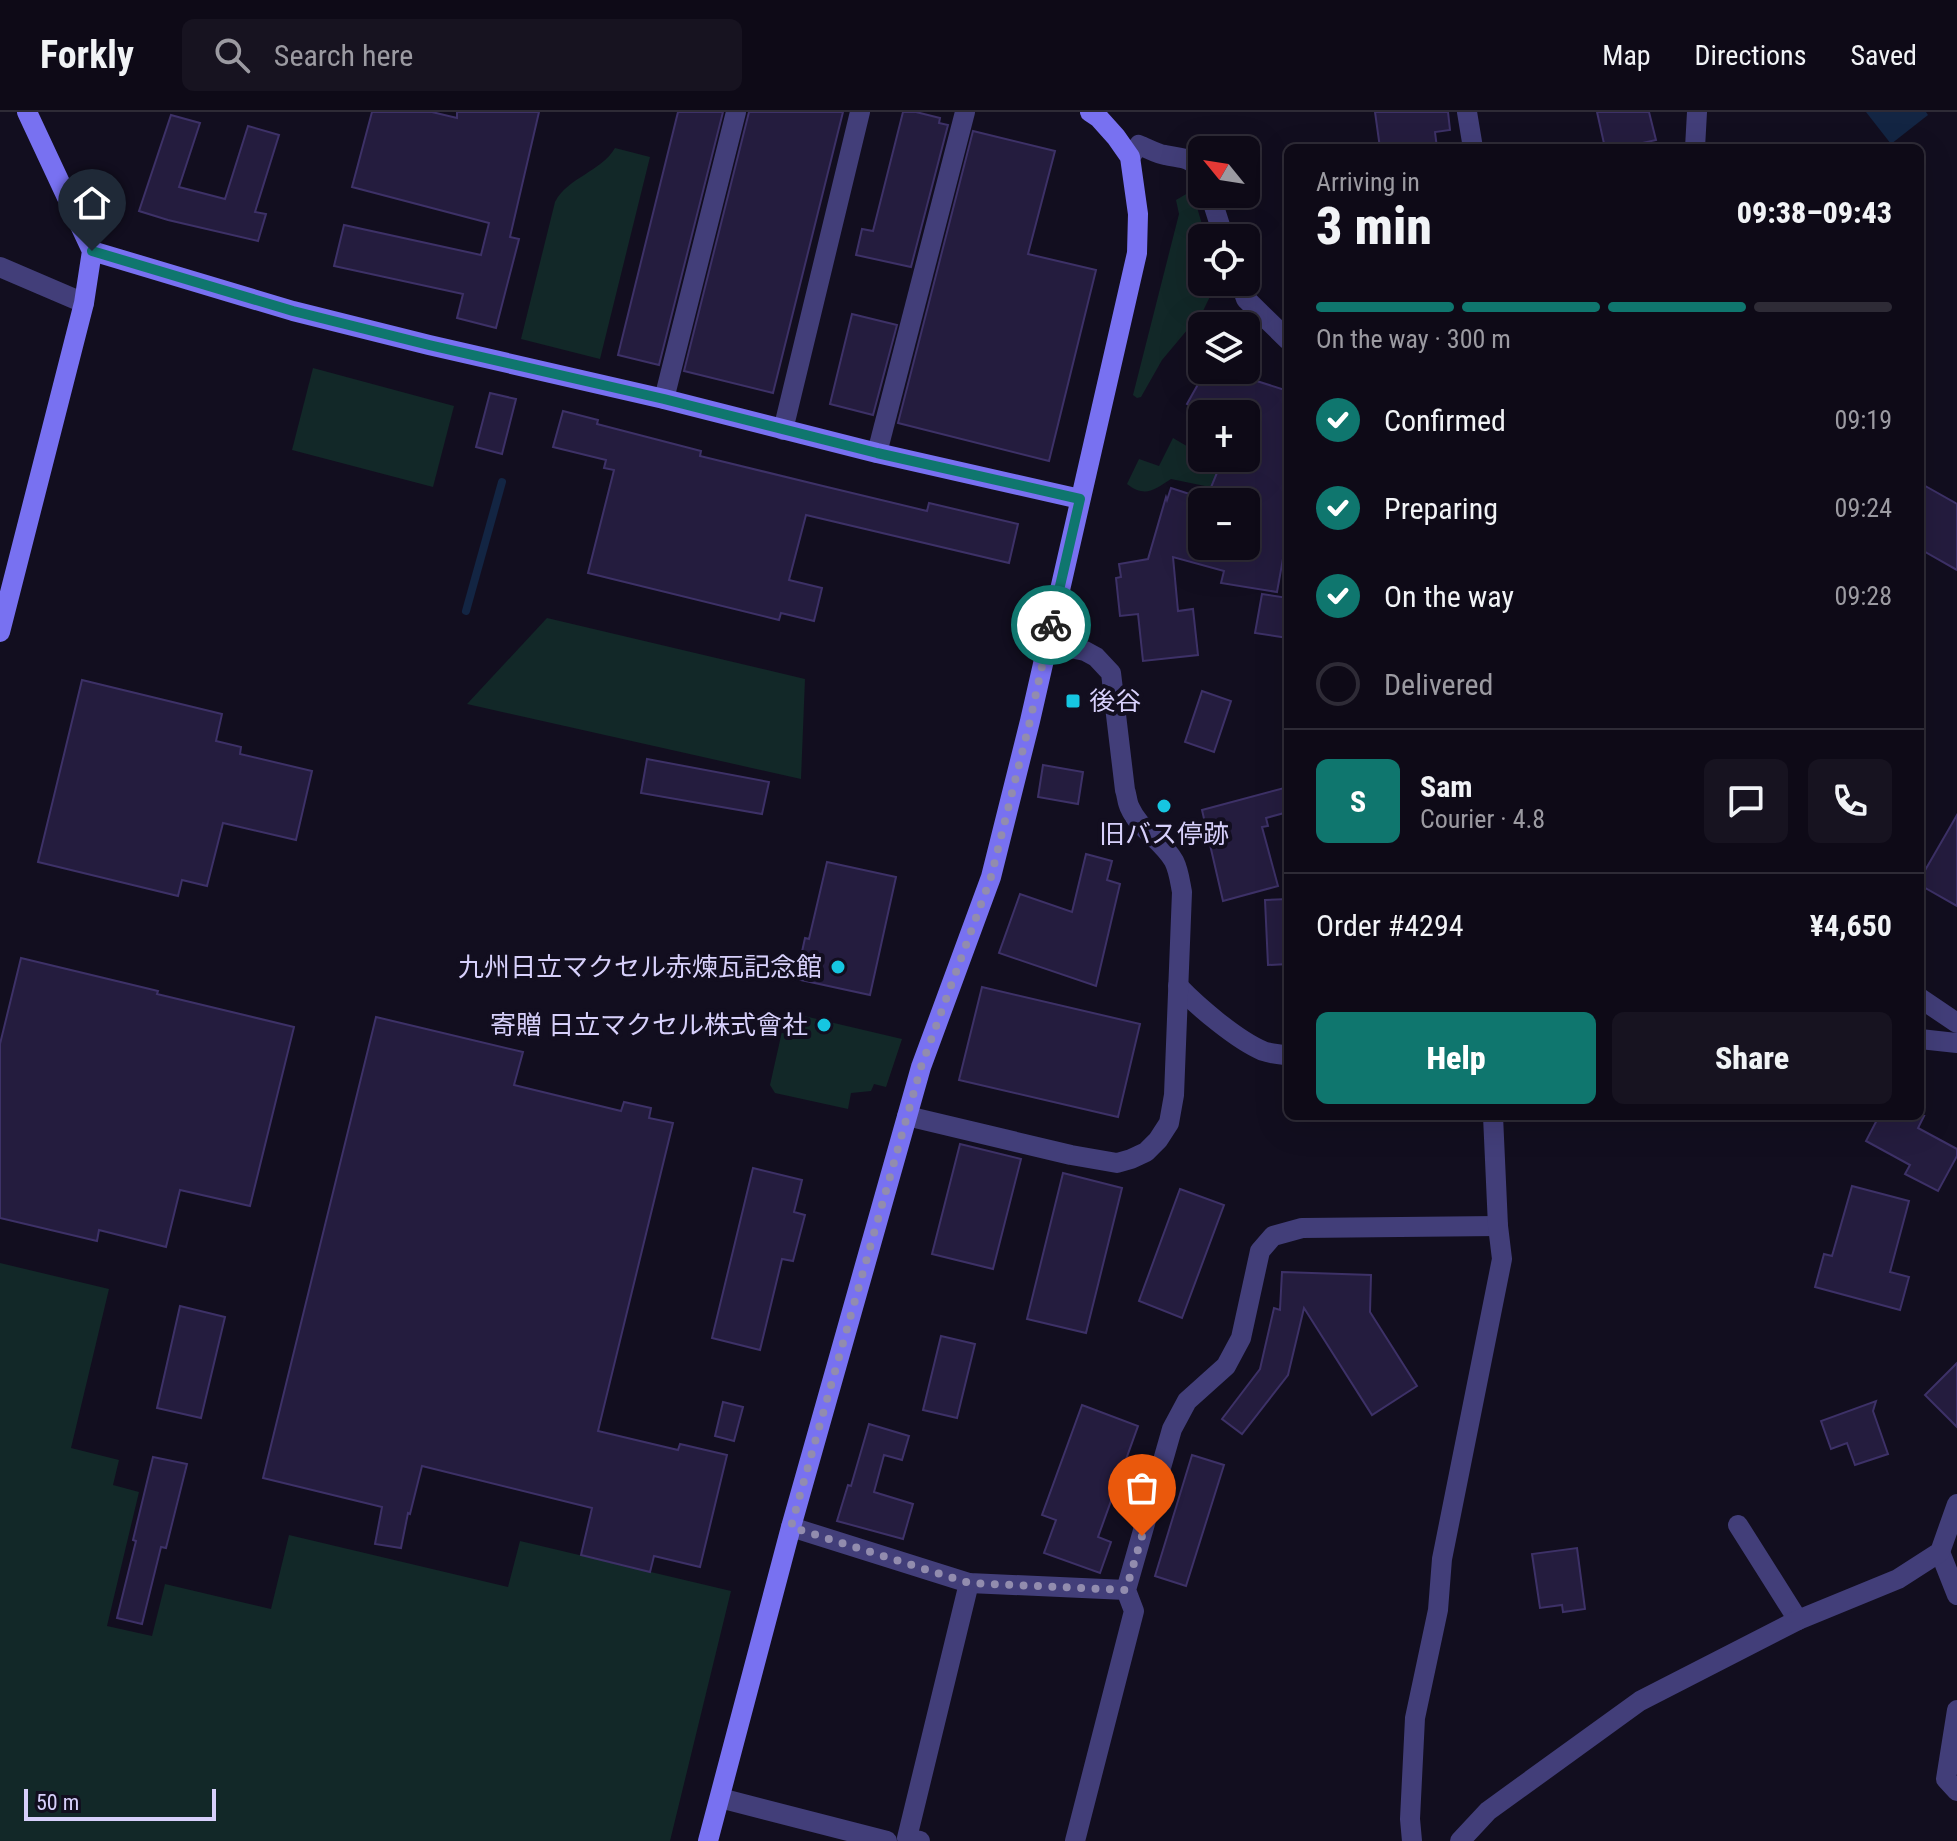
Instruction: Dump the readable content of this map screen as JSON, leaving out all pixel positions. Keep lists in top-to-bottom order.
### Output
{
  "places": {
    "transit": ["後谷"],
    "other": ["旧バス停跡", "九州日立マクセル赤煉瓦記念館", "寄贈 日立マクセル株式會社"]
  },
  "scale_bar": "50 m",
  "north": "top left",
  "page": {
    "header": "Forkly",
    "search": "Search here",
    "nav": ["Map", "Directions", "Saved"],
    "map_buttons": ["+", "−"],
    "heading": ["3 min", "Arriving in", "09:38–09:43"],
    "panel": [
      "Sam",
      "Courier · 4.8",
      "Order #4294",
      "¥4,650"
    ],
    "bar": "On the way · 300 m",
    "list": [
      ["Confirmed", "09:19"],
      ["Preparing", "09:24"],
      ["On the way", "09:28"],
      "Delivered"
    ],
    "round": "S",
    "buttons": ["Help", "Share"],
    "scale": "50 m"
  }
}
